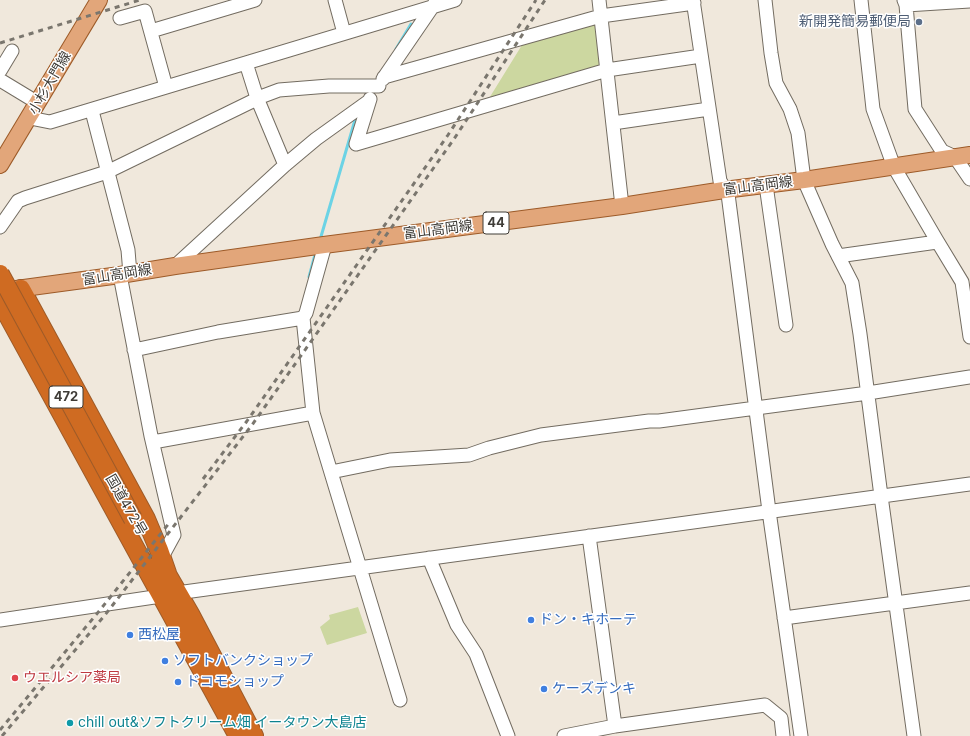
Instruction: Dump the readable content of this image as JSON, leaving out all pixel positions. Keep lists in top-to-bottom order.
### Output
{
  "streets": {
    "highway": ["472", "国道472号"],
    "main road": ["小杉大門線", "富山高岡線", "44"]
  },
  "places": [
    "新開発簡易郵便局",
    "ドン・キホーテ",
    "西松屋",
    "ソフトバンクショップ",
    "ウエルシア薬局",
    "ドコモショップ",
    "ケーズデンキ",
    "chill out&ソフトクリーム畑 イータウン大島店"
  ]
}
